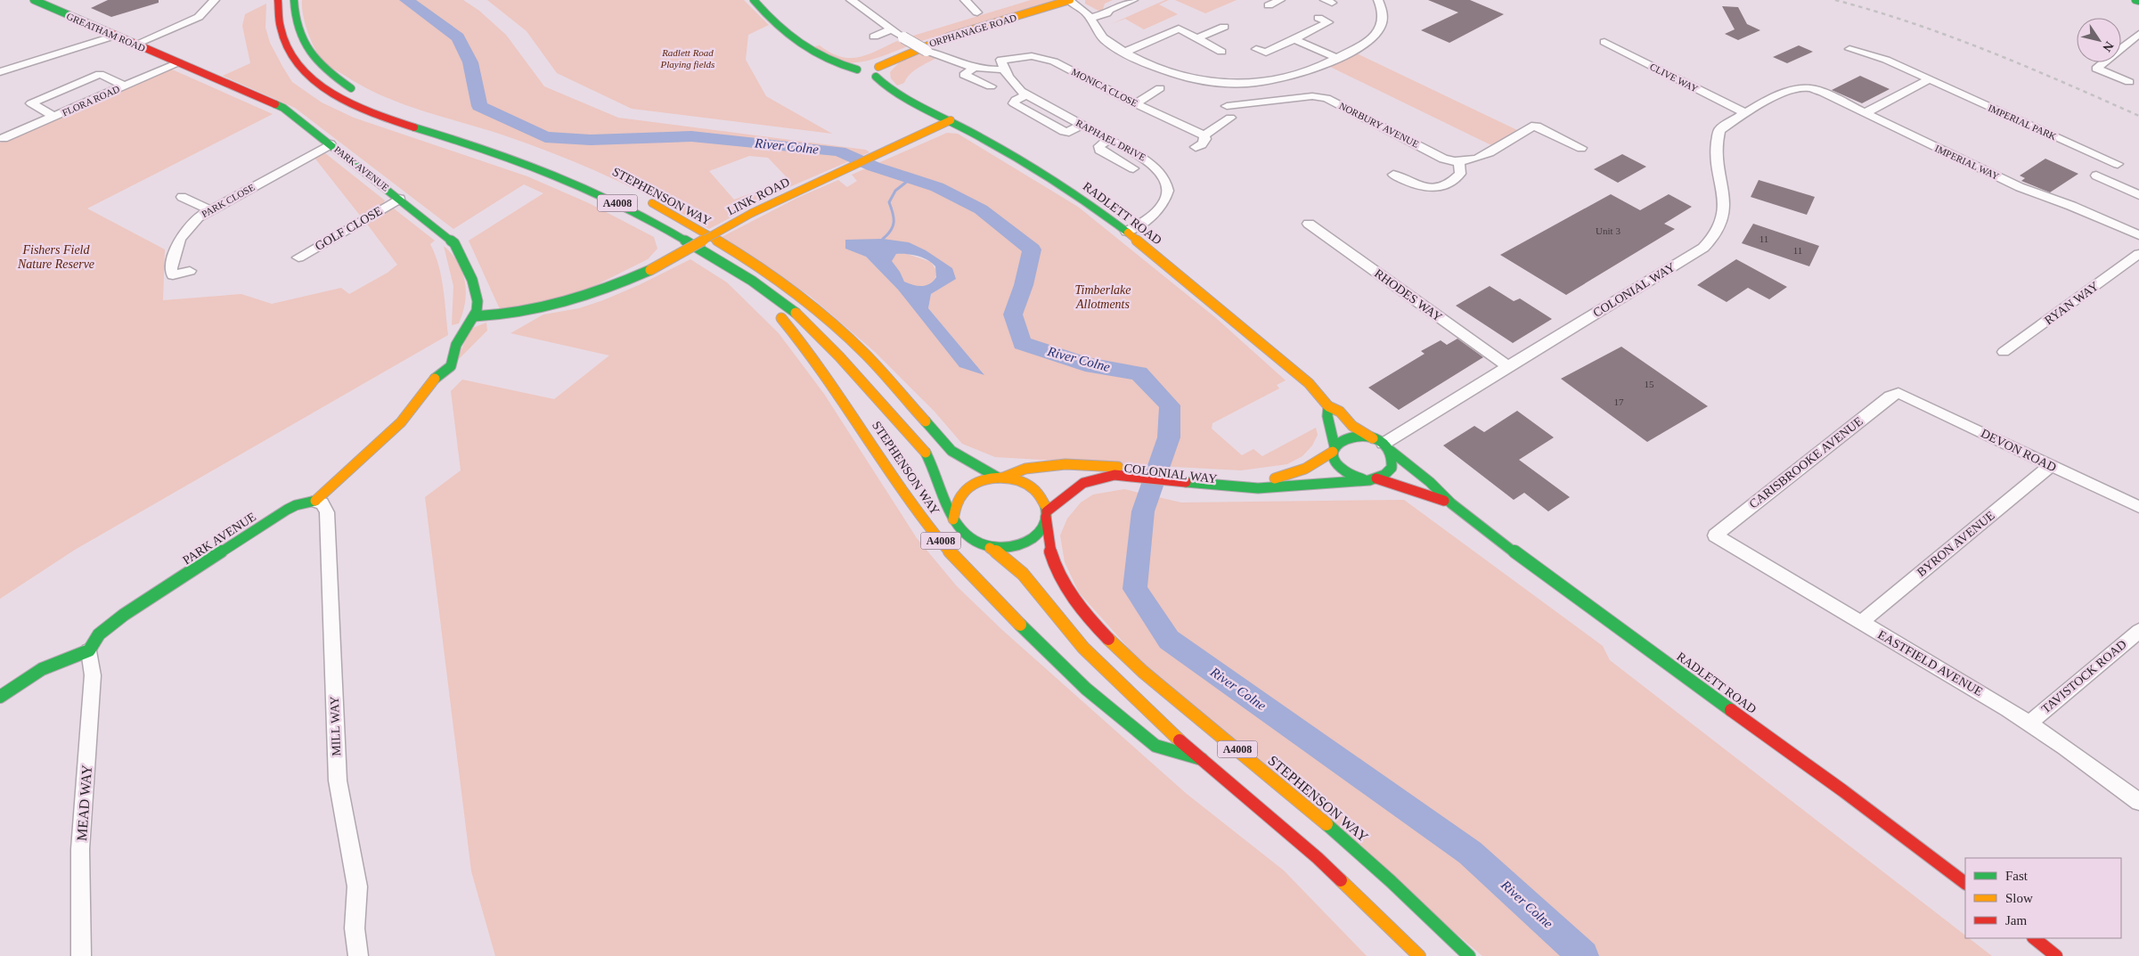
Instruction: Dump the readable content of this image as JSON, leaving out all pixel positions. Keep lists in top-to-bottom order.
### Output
{
  "streets": {
    "street": [
      "ORPHANAGE ROAD",
      "GREATHAM ROAD",
      "CLIVE WAY",
      "MONICA CLOSE",
      "FLORA ROAD",
      "IMPERIAL PARK",
      "NORBURY AVENUE",
      "RAPHAEL DRIVE",
      "IMPERIAL WAY",
      "PARK AVENUE",
      "STEPHENSON WAY",
      "LINK ROAD",
      "PARK CLOSE",
      "A4008",
      "RADLETT ROAD",
      "GOLF CLOSE",
      "COLONIAL WAY",
      "RHODES WAY",
      "RYAN WAY",
      "DEVON ROAD",
      "CARISBROOKE AVENUE",
      "BYRON AVENUE",
      "EASTFIELD AVENUE",
      "TAVISTOCK ROAD",
      "MILL WAY",
      "MEAD WAY"
    ]
  },
  "crossings": [
    ["ORPHANAGE ROAD", "RADLETT ROAD"],
    ["GREATHAM ROAD", "PARK AVENUE"],
    ["CLIVE WAY", "COLONIAL WAY"],
    ["MONICA CLOSE", "RAPHAEL DRIVE"],
    ["FLORA ROAD", "PARK AVENUE"],
    ["RAPHAEL DRIVE", "RADLETT ROAD"],
    ["IMPERIAL WAY", "COLONIAL WAY"],
    ["PARK AVENUE", "LINK ROAD"],
    ["PARK AVENUE", "PARK CLOSE"],
    ["PARK AVENUE", "GOLF CLOSE"],
    ["PARK AVENUE", "MILL WAY"],
    ["PARK AVENUE", "MEAD WAY"],
    ["STEPHENSON WAY", "COLONIAL WAY"],
    ["LINK ROAD", "RADLETT ROAD"],
    ["RADLETT ROAD", "COLONIAL WAY"],
    ["COLONIAL WAY", "RHODES WAY"],
    ["DEVON ROAD", "CARISBROOKE AVENUE"],
    ["DEVON ROAD", "BYRON AVENUE"],
    ["CARISBROOKE AVENUE", "EASTFIELD AVENUE"],
    ["BYRON AVENUE", "EASTFIELD AVENUE"],
    ["EASTFIELD AVENUE", "TAVISTOCK ROAD"]
  ],
  "water": ["River Colne"],
  "parks": ["Radlett Road Playing fields", "Fishers Field Nature Reserve", "Timberlake Allotments"],
  "house_numbers": [
    "Unit 3",
    "11",
    "11",
    "15",
    "17"
  ],
  "legend": ["Fast", "Slow", "Jam"],
  "north": "bottom right"
}
